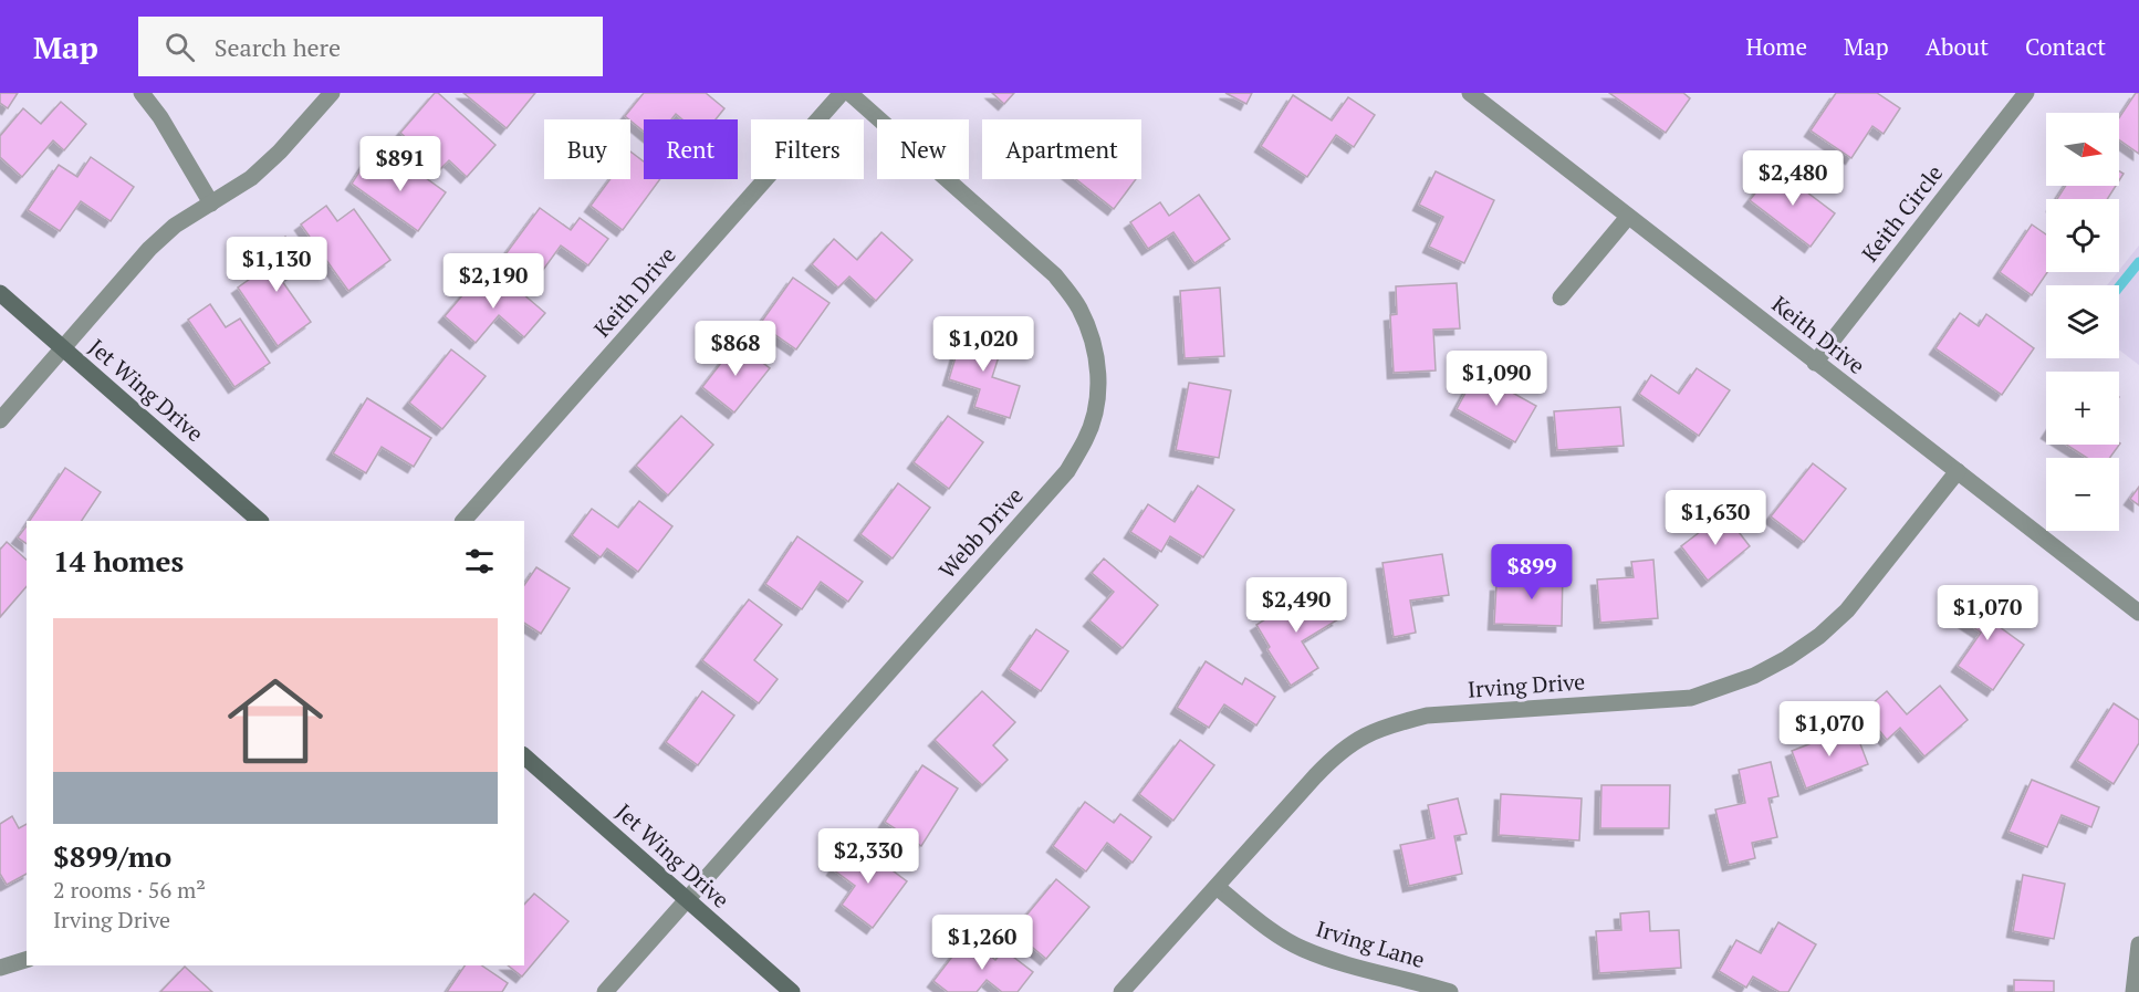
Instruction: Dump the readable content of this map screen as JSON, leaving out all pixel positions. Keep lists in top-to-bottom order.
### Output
{
  "streets": {
    "main road": ["Jet Wing Drive"],
    "street": [
      "Keith Circle",
      "Keith Drive",
      "Webb Drive",
      "Irving Drive",
      "Irving Lane"
    ]
  },
  "crossings": [
    ["Keith Circle", "Keith Drive"],
    ["Keith Drive", "Irving Drive"],
    ["Jet Wing Drive", "Webb Drive"],
    ["Irving Drive", "Irving Lane"]
  ],
  "north": "right",
  "page": {
    "header": "Map",
    "search": "Search here",
    "nav": [
      "Home",
      "Map",
      "About",
      "Contact"
    ],
    "map_buttons": ["+", "−"],
    "chip": [
      "Buy",
      "Rent",
      "Filters",
      "New",
      "Apartment"
    ],
    "price": [
      "$891",
      "$2,480",
      "$1,130",
      "$2,190",
      "$1,020",
      "$868",
      "$1,090",
      "$1,630",
      "$899",
      "$2,490",
      "$1,070",
      "$1,070",
      "$2,330",
      "$1,260"
    ],
    "heading": "14 homes",
    "list": [
      {
        "name": "$899/mo",
        "note": "2 rooms · 56 m² · Irving Drive"
      }
    ]
  }
}
